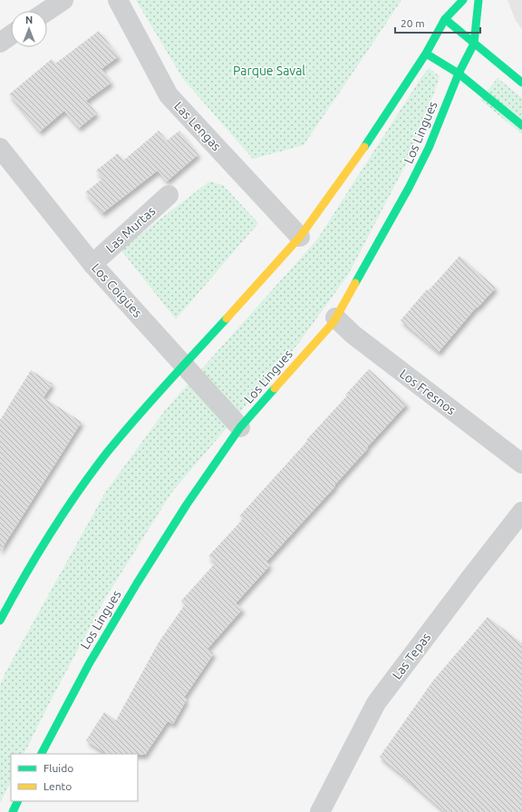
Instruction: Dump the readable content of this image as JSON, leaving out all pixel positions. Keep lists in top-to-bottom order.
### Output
{
  "streets": {
    "main road": ["Los Lingues"],
    "street": [
      "Las Lengas",
      "Las Murtas",
      "Los Coigües",
      "Los Fresnos",
      "Las Tepas"
    ]
  },
  "crossings": [
    ["Los Lingues", "Los Coigües"],
    ["Los Lingues", "Los Fresnos"],
    ["Las Murtas", "Los Coigües"]
  ],
  "parks": ["Parque Saval"],
  "legend": ["Fluido", "Lento"],
  "scale_bar": "20 m",
  "north": "top"
}
